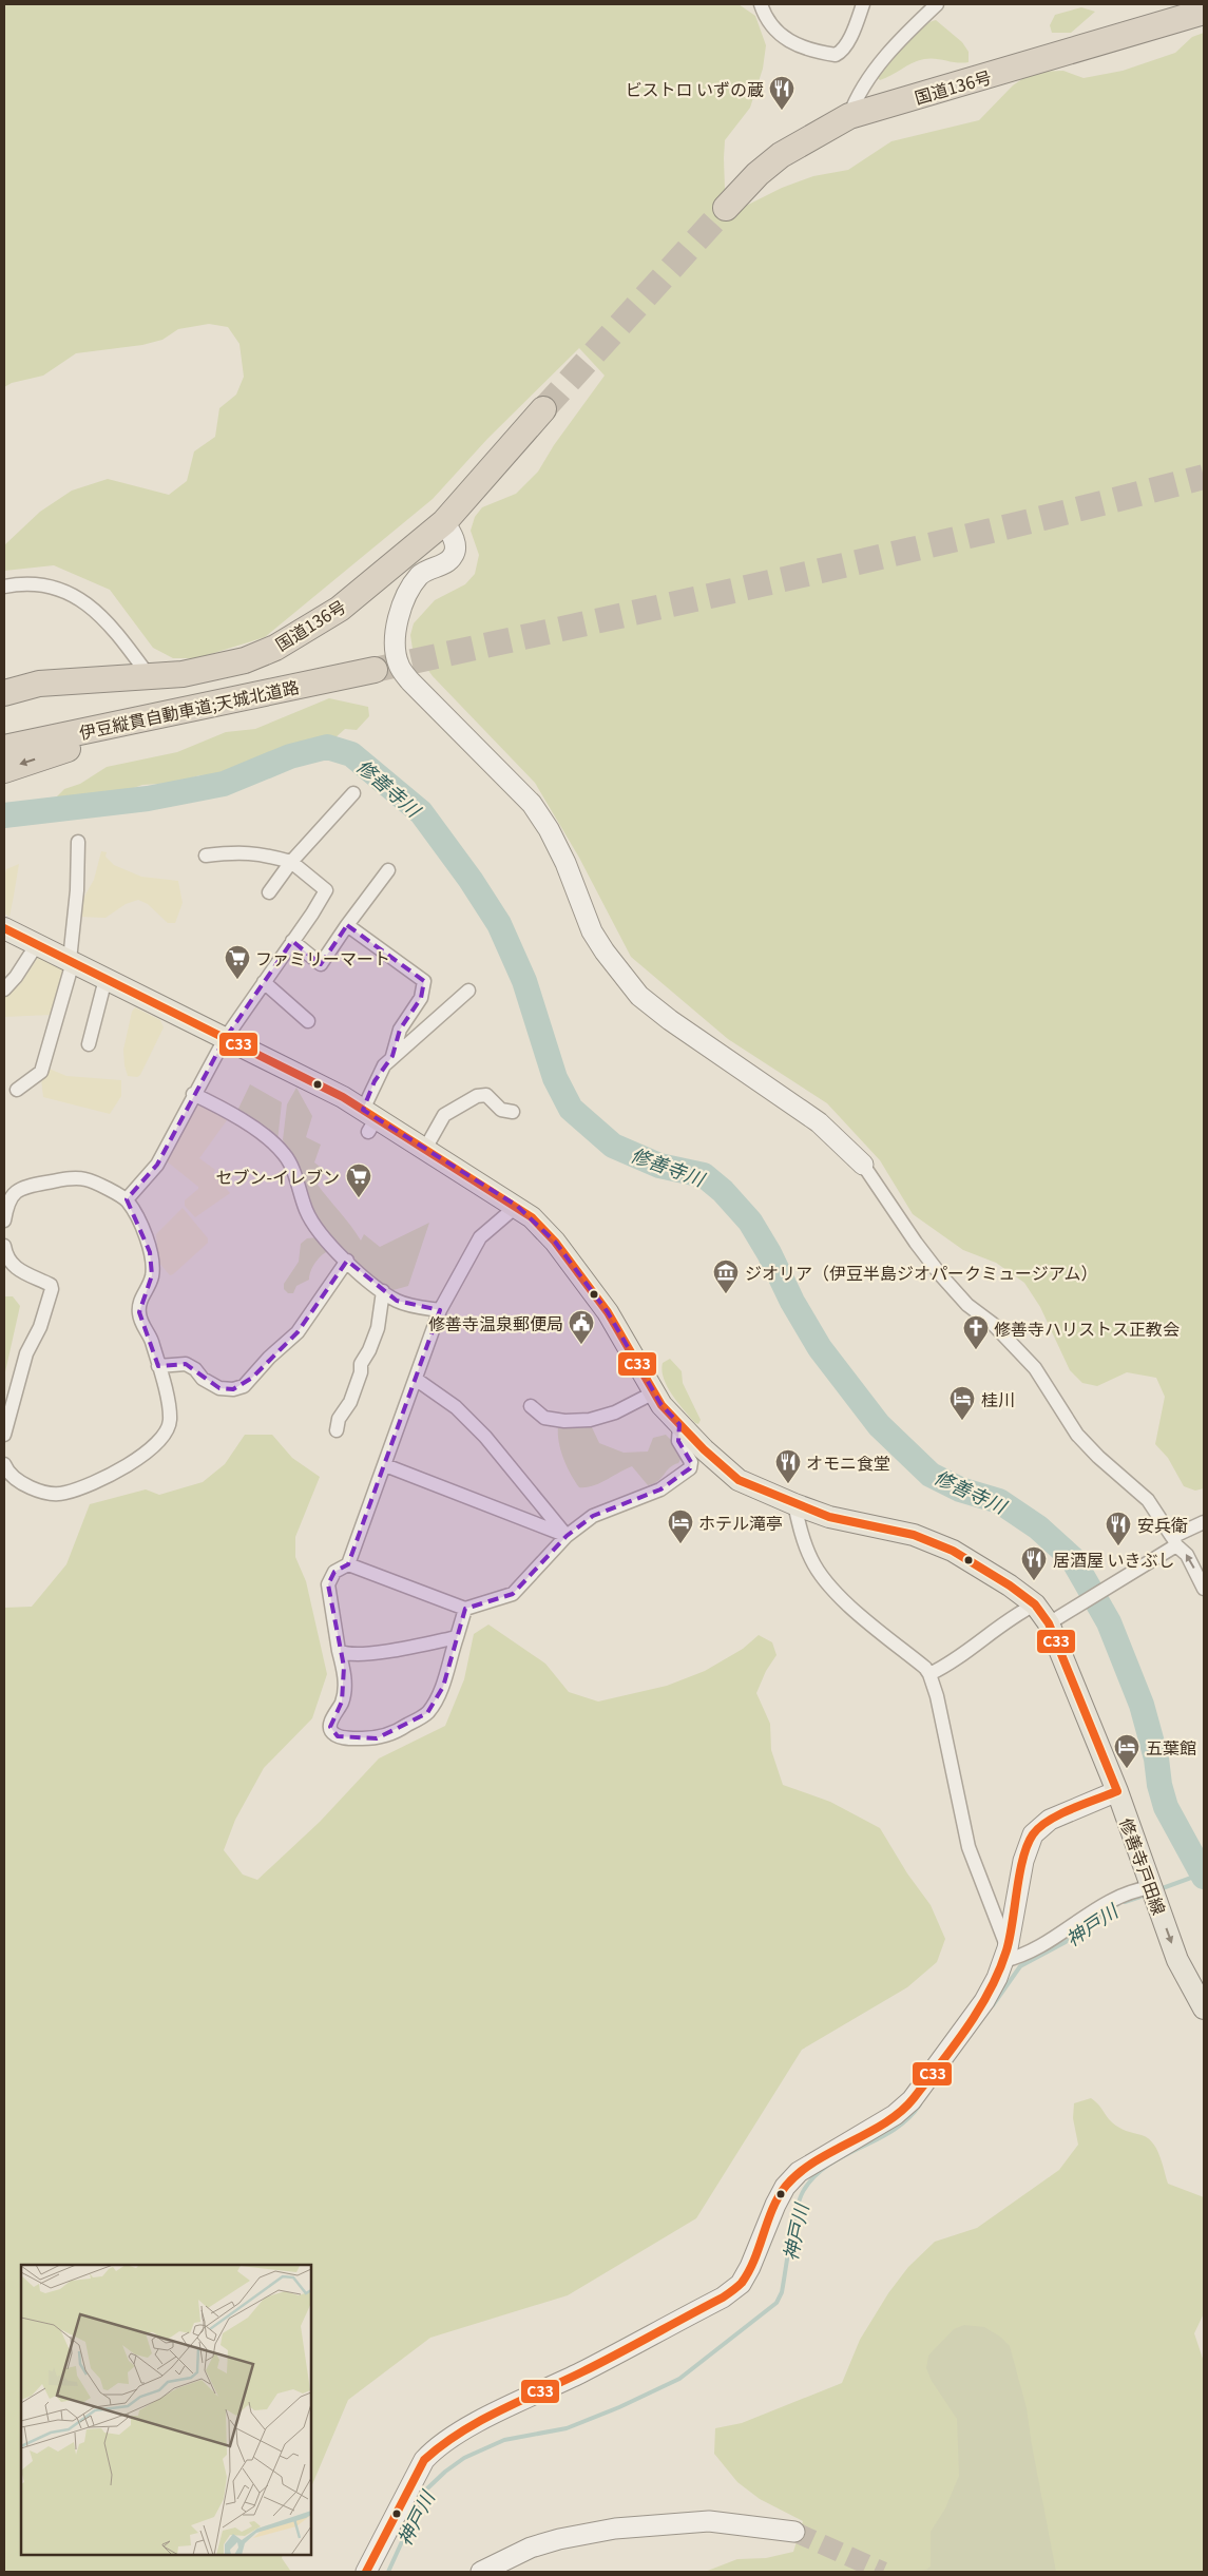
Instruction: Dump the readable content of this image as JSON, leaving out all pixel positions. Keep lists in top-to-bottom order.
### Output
{
  "streets": {
    "highway": ["国道136号", "伊豆縦貫自動車道;天城北道路"],
    "main road": ["修善寺戸田線"]
  },
  "water": ["修善寺川", "神戸川"],
  "places": {
    "restaurant": [
      "ビストロ いずの蔵",
      "オモニ食堂",
      "安兵衛",
      "居酒屋 いきぶし"
    ],
    "supermarket": ["ファミリーマート", "セブン-イレブン"],
    "museum": ["ジオリア（伊豆半島ジオパークミュージアム）"],
    "public building": ["修善寺温泉郵便局"],
    "church": ["修善寺ハリストス正教会"],
    "hotel": ["桂川", "ホテル滝亭", "五葉館"]
  },
  "lines": ["transit line C33"]
}
